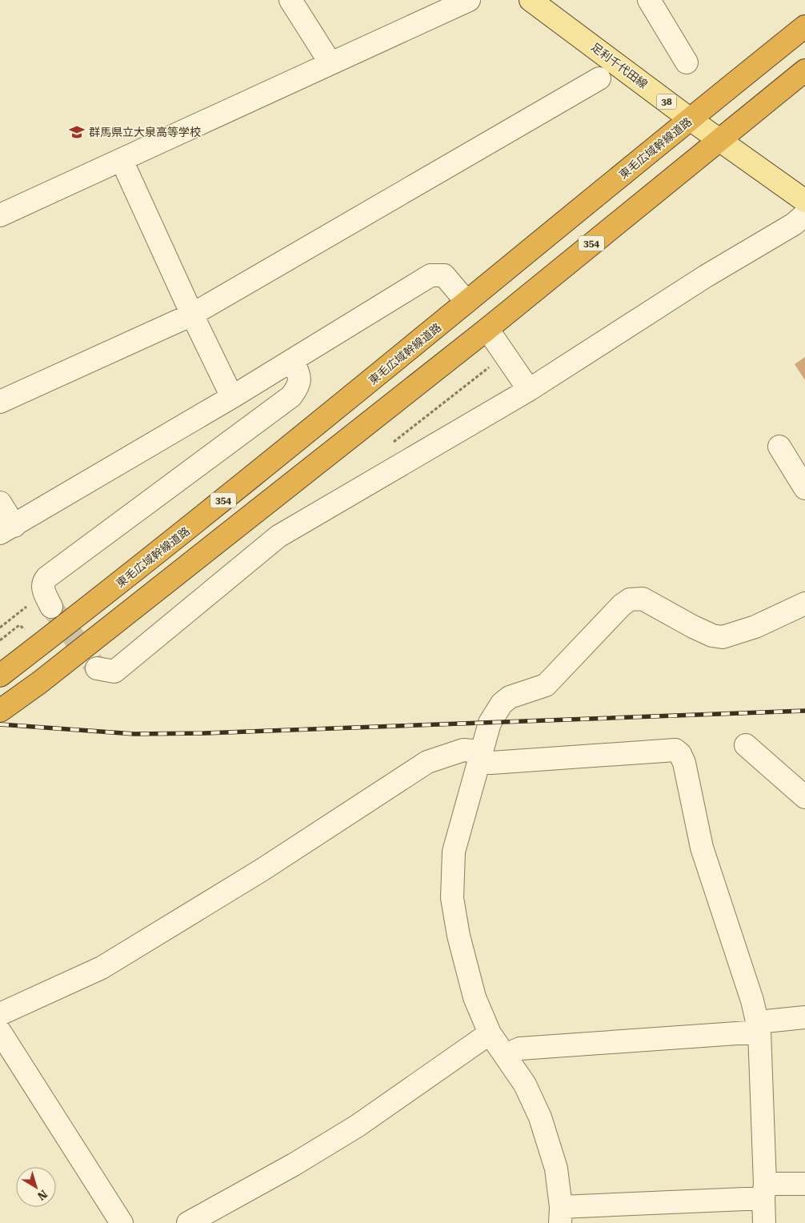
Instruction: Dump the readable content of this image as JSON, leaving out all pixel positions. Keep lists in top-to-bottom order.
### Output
{
  "streets": {
    "highway": ["東毛広域幹線道路", "354"],
    "main road": ["足利千代田線", "38"]
  },
  "crossings": [
    ["足利千代田線", "東毛広域幹線道路"],
    ["足利千代田線", "354"]
  ],
  "places": {
    "school or university": ["群馬県立大泉高等学校"]
  },
  "north": "bottom right"
}
